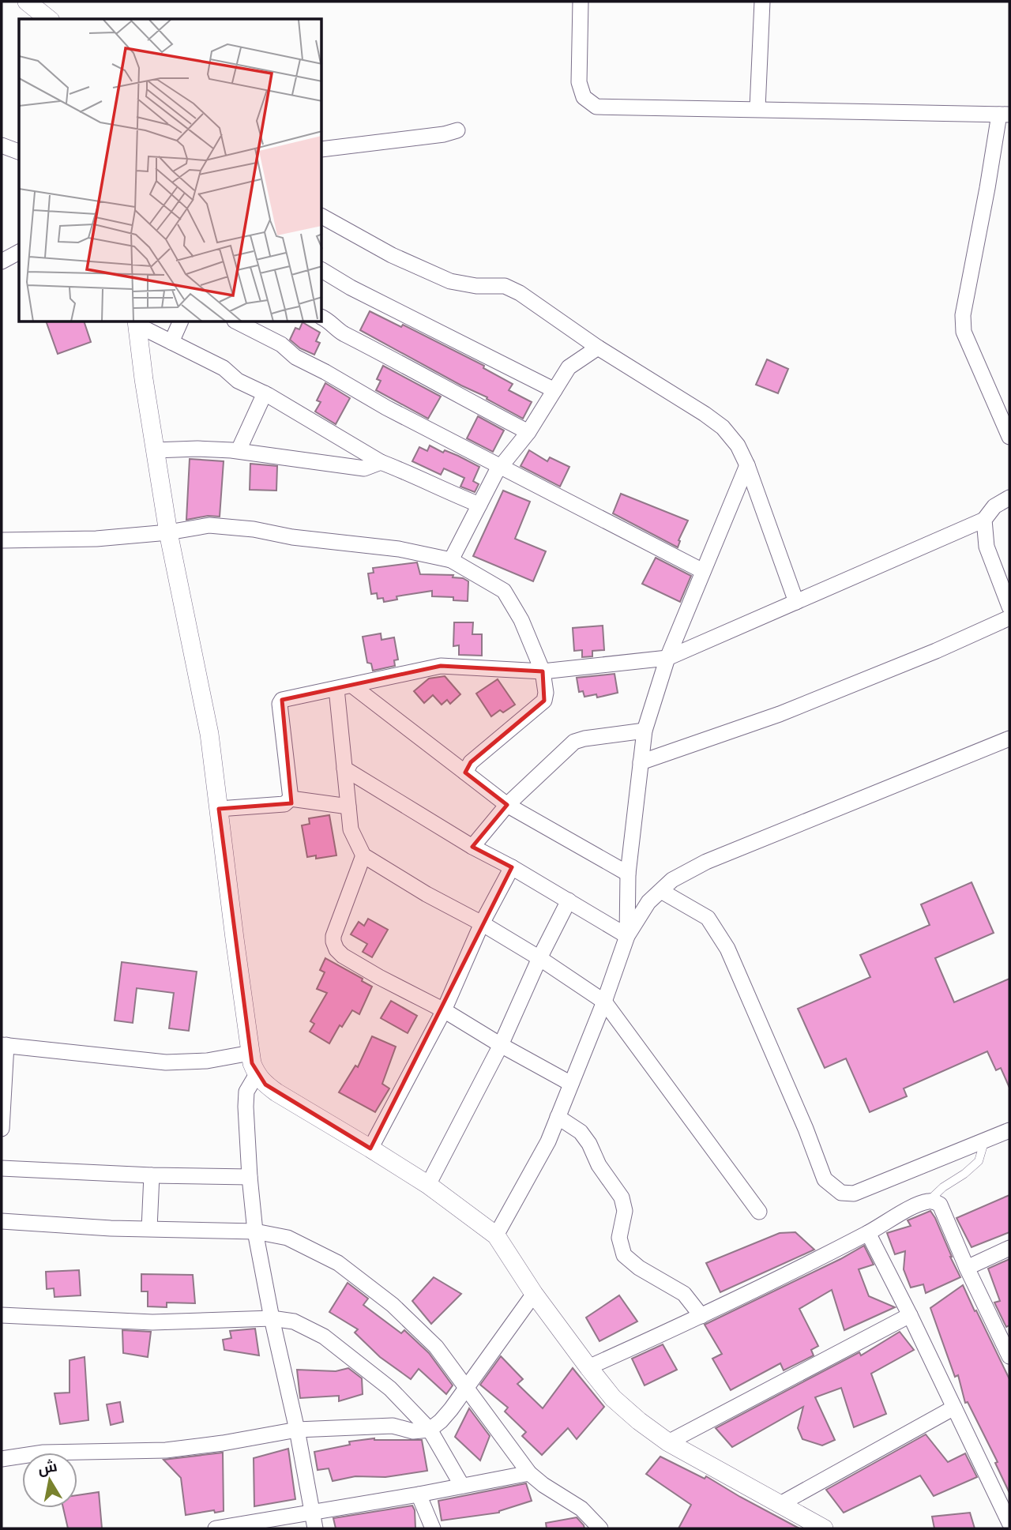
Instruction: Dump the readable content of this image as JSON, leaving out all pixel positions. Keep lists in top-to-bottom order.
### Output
{
  "north": "top"
}
